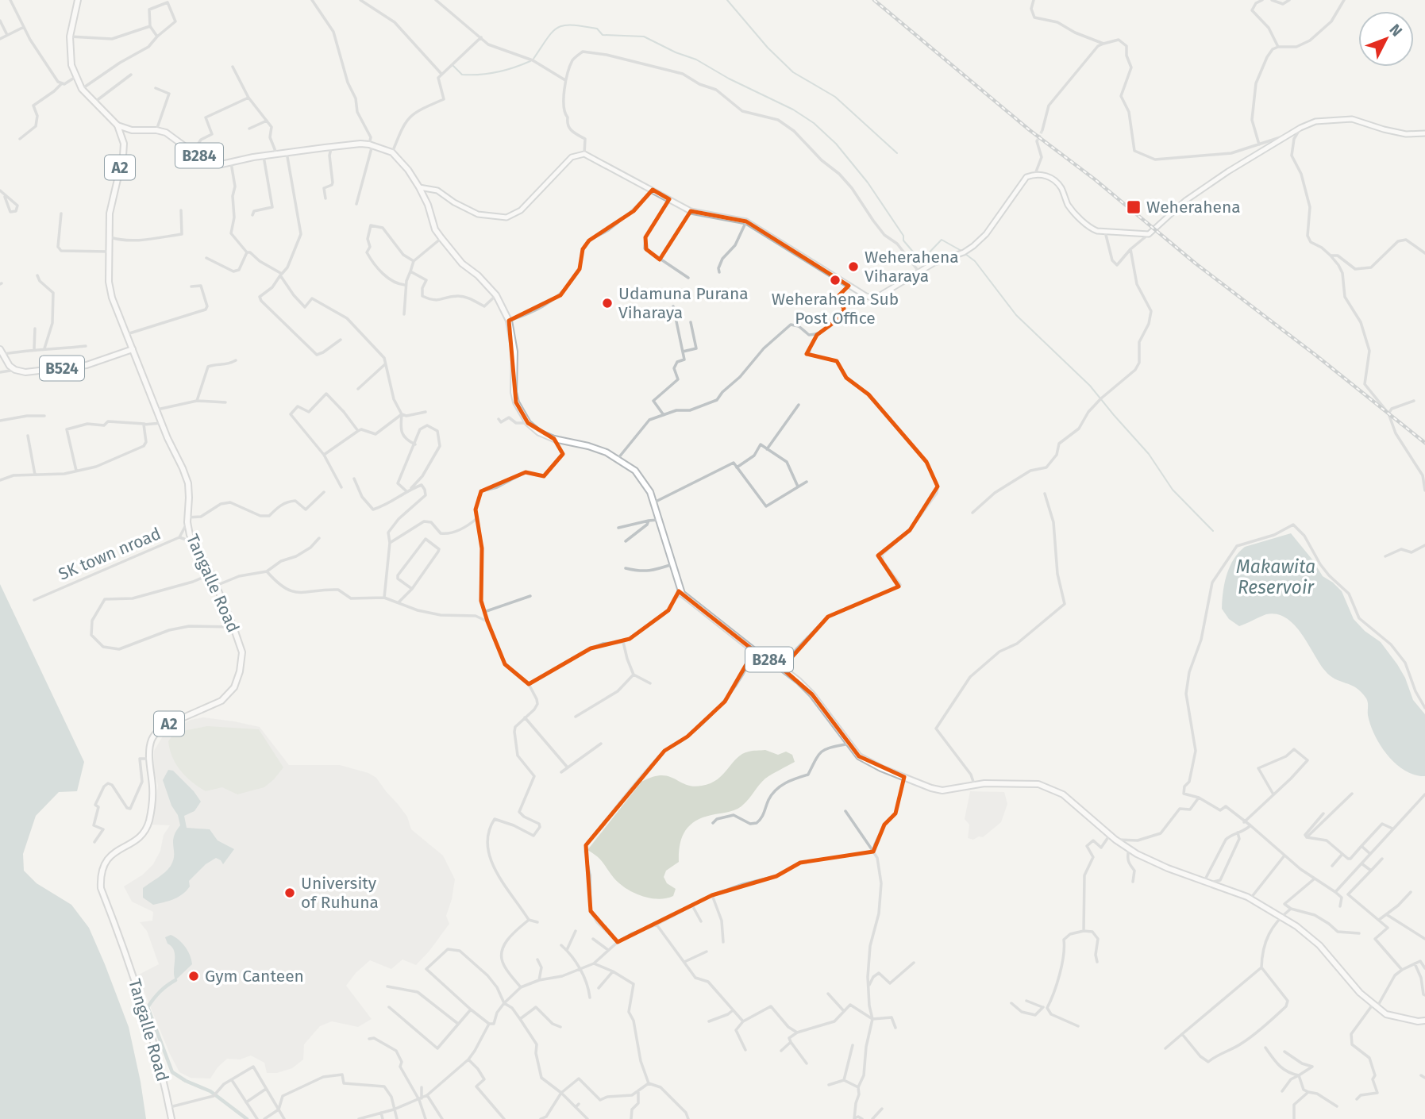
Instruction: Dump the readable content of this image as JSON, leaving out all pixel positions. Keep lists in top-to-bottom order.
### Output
{
  "streets": {
    "main road": [
      "B284",
      "A2",
      "B524",
      "Tangalle Road"
    ],
    "street": ["SK town nroad"]
  },
  "crossings": [
    ["B284", "Tangalle Road"],
    ["B524", "Tangalle Road"],
    ["SK town nroad", "Tangalle Road"]
  ],
  "water": ["Makawita Reservoir"],
  "places": {
    "transit": ["Weherahena"],
    "other": [
      "Weherahena Viharaya",
      "Weherahena Sub Post Office",
      "Udamuna Purana Viharaya",
      "University of Ruhuna",
      "Gym Canteen"
    ]
  },
  "north": "top right"
}
